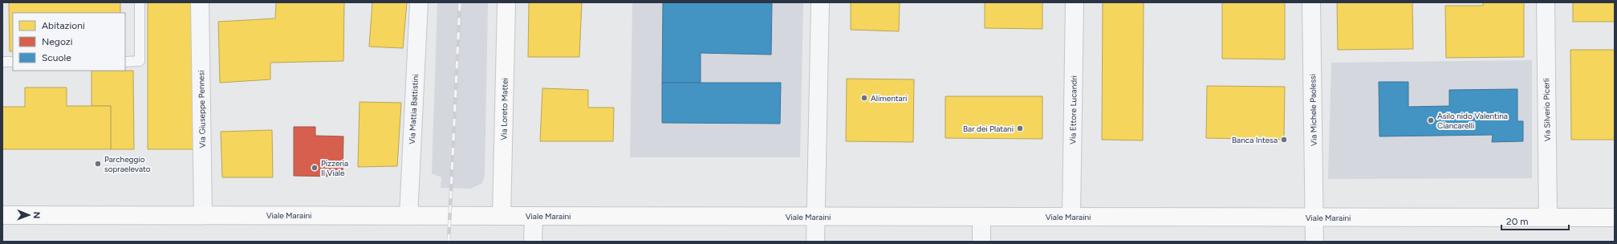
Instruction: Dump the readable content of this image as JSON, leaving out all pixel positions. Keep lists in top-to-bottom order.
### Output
{
  "streets": {
    "main road": ["Via Loreto Mattei", "Viale Maraini"],
    "street": [
      "Via Giuseppe Pennesi",
      "Via Mattia Battistini",
      "Via Ettore Lucandri",
      "Via Michele Paolessi",
      "Via Silverio Picerli"
    ]
  },
  "crossings": [
    ["Via Giuseppe Pennesi", "Viale Maraini"],
    ["Via Mattia Battistini", "Viale Maraini"],
    ["Via Loreto Mattei", "Viale Maraini"],
    ["Via Ettore Lucandri", "Viale Maraini"],
    ["Via Michele Paolessi", "Viale Maraini"],
    ["Via Silverio Picerli", "Viale Maraini"]
  ],
  "places": [
    "Alimentari",
    "Asilo nido Valentina Ciancarelli",
    "Bar dei Platani",
    "Banca Intesa",
    "Parcheggio sopraelevato",
    "Pizzeria Il Viale"
  ],
  "legend": ["Abitazioni", "Negozi", "Scuole"],
  "scale_bar": "20 m",
  "north": "right"
}
